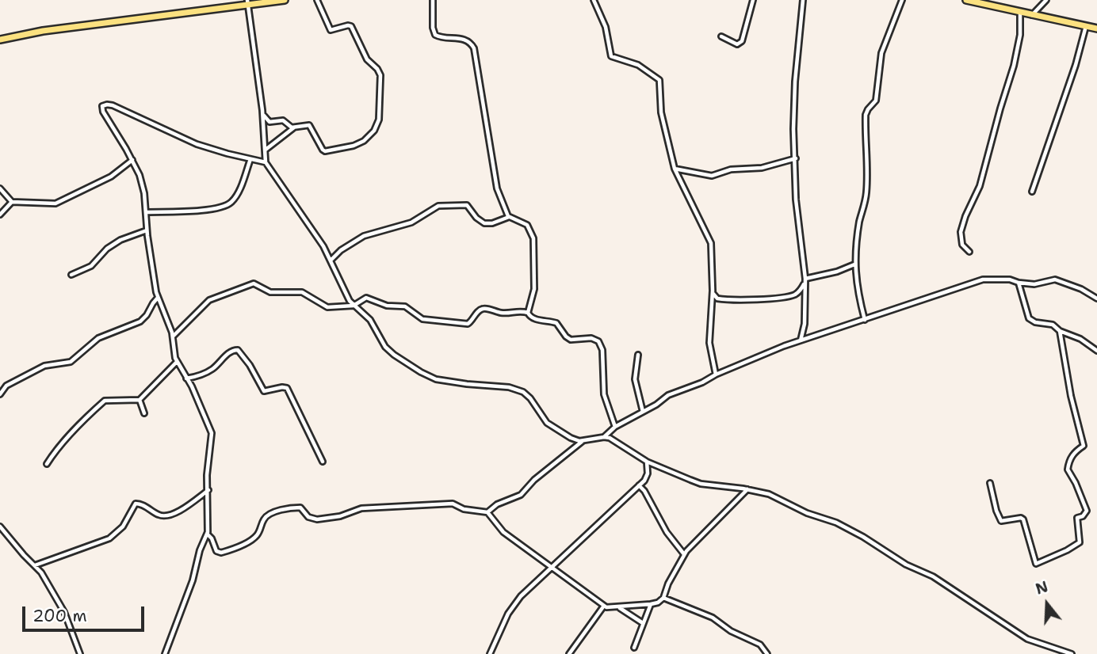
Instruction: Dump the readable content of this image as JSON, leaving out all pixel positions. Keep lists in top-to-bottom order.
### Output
{
  "scale_bar": "200 m",
  "north": "top"
}
